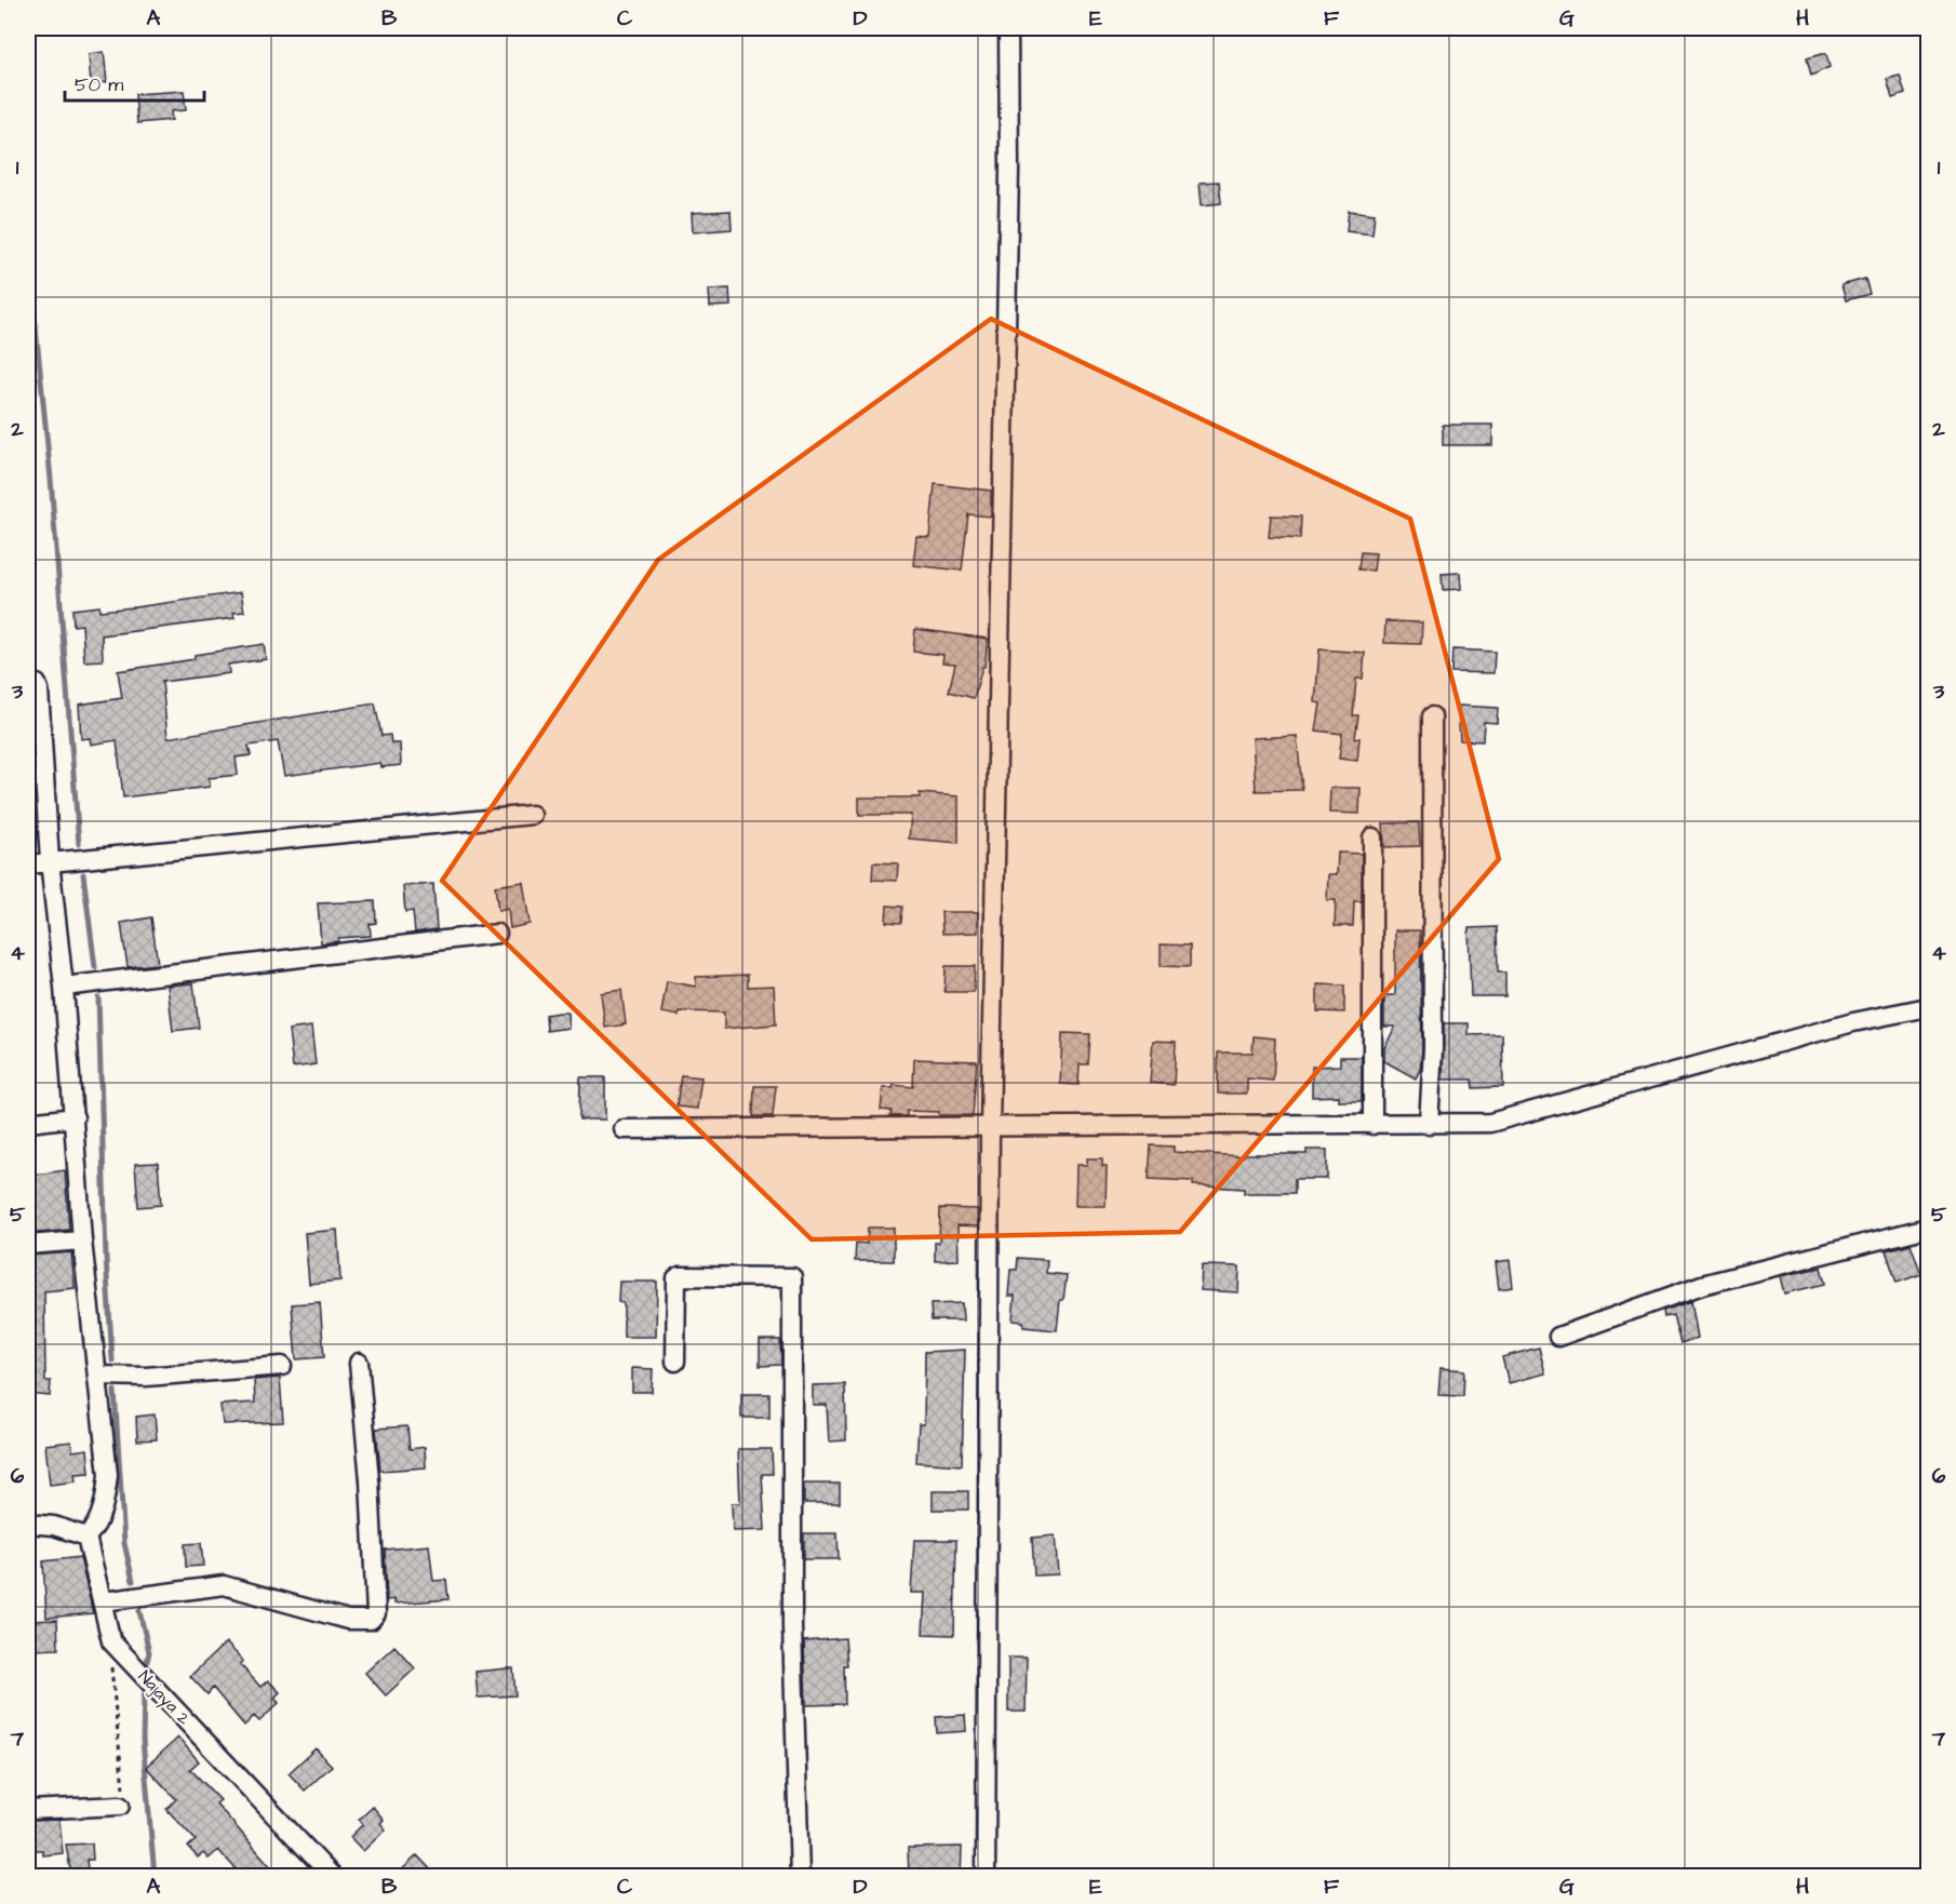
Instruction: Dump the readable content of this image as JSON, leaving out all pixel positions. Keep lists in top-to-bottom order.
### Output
{
  "streets": {
    "street": ["Najaya 2"]
  },
  "scale_bar": "50 m",
  "grid": {
    "columns": [
      "A",
      "B",
      "C",
      "D",
      "E",
      "F",
      "G",
      "H"
    ],
    "rows": [
      "1",
      "2",
      "3",
      "4",
      "5",
      "6",
      "7"
    ]
  }
}
